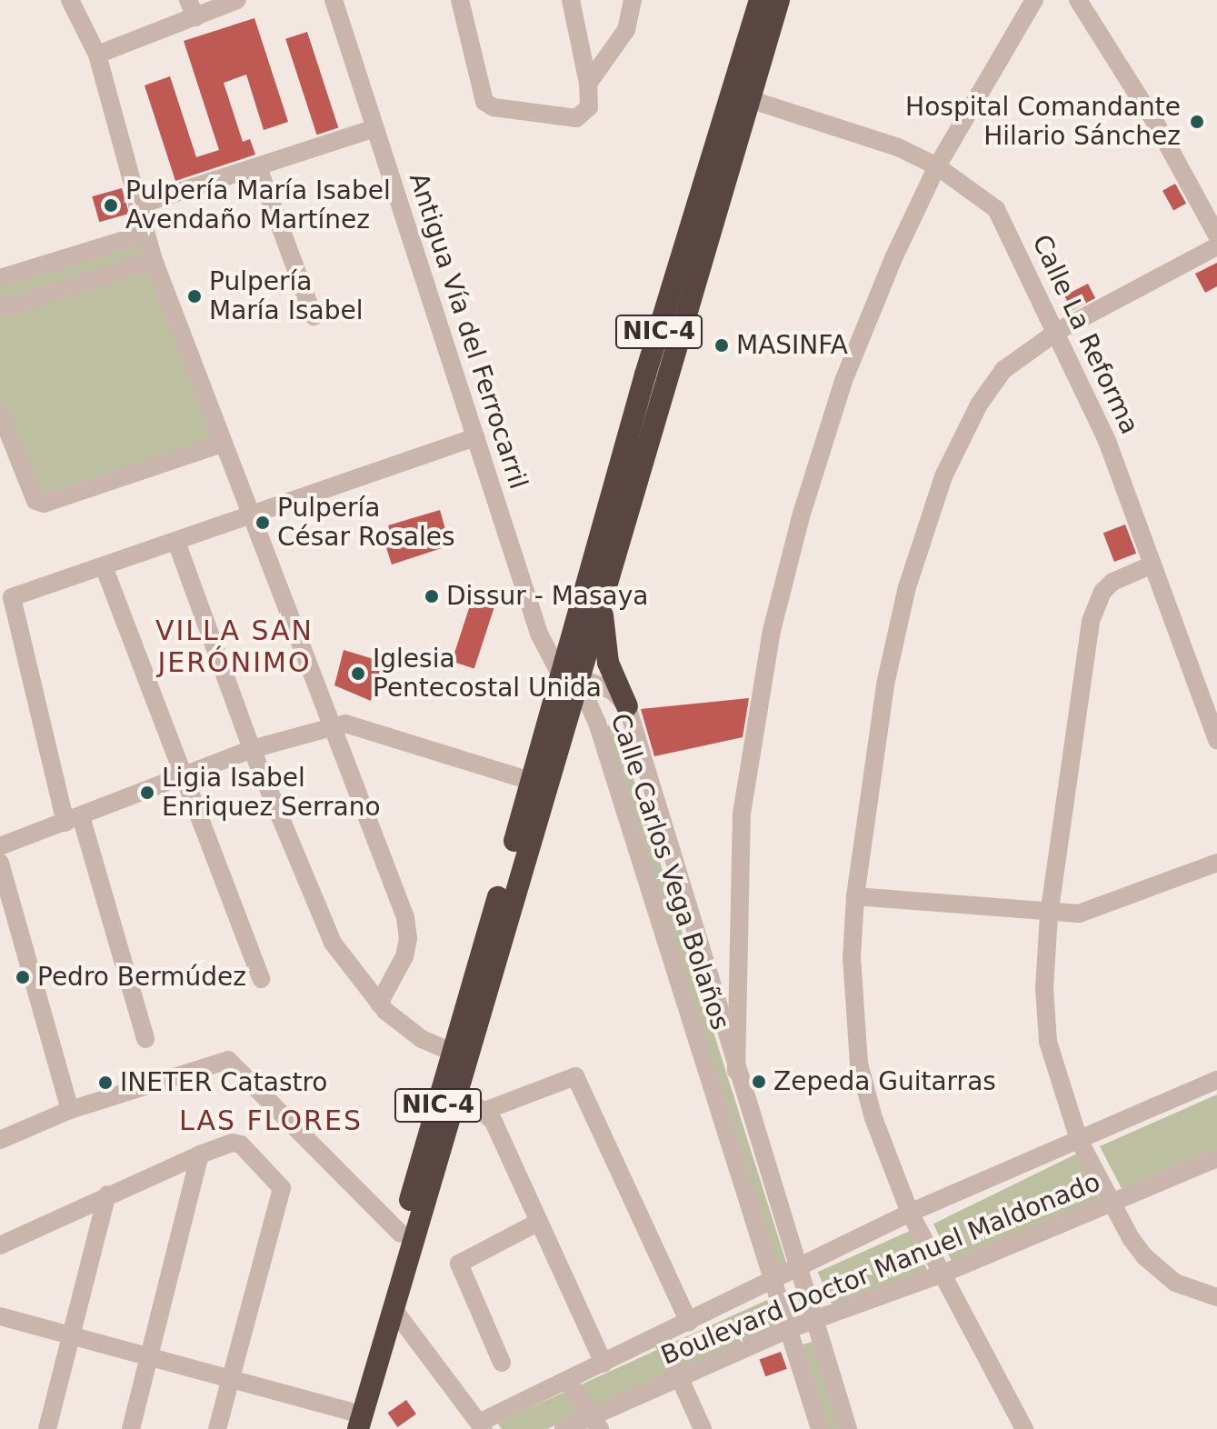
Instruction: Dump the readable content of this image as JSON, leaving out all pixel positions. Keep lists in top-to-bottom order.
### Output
{
  "streets": {
    "highway": ["NIC-4"],
    "street": [
      "Antigua Vía del Ferrocarril",
      "Calle La Reforma",
      "Calle Carlos Vega Bolaños",
      "Boulevard Doctor Manuel Maldonado"
    ]
  },
  "crossings": [
    ["Antigua Vía del Ferrocarril", "NIC-4"],
    ["Antigua Vía del Ferrocarril", "Calle Carlos Vega Bolaños"],
    ["NIC-4", "Calle La Reforma"],
    ["NIC-4", "Calle Carlos Vega Bolaños"],
    ["Calle Carlos Vega Bolaños", "Boulevard Doctor Manuel Maldonado"]
  ],
  "districts": ["VILLA SAN JERÓNIMO", "LAS FLORES"],
  "places": [
    "Hospital Comandante Hilario Sánchez",
    "Pulpería María Isabel Avendaño Martínez",
    "Pulpería María Isabel",
    "MASINFA",
    "Pulpería César Rosales",
    "Dissur - Masaya",
    "Iglesia Pentecostal Unida",
    "Ligia Isabel Enriquez Serrano",
    "Pedro Bermúdez",
    "Zepeda Guitarras",
    "INETER Catastro"
  ]
}
